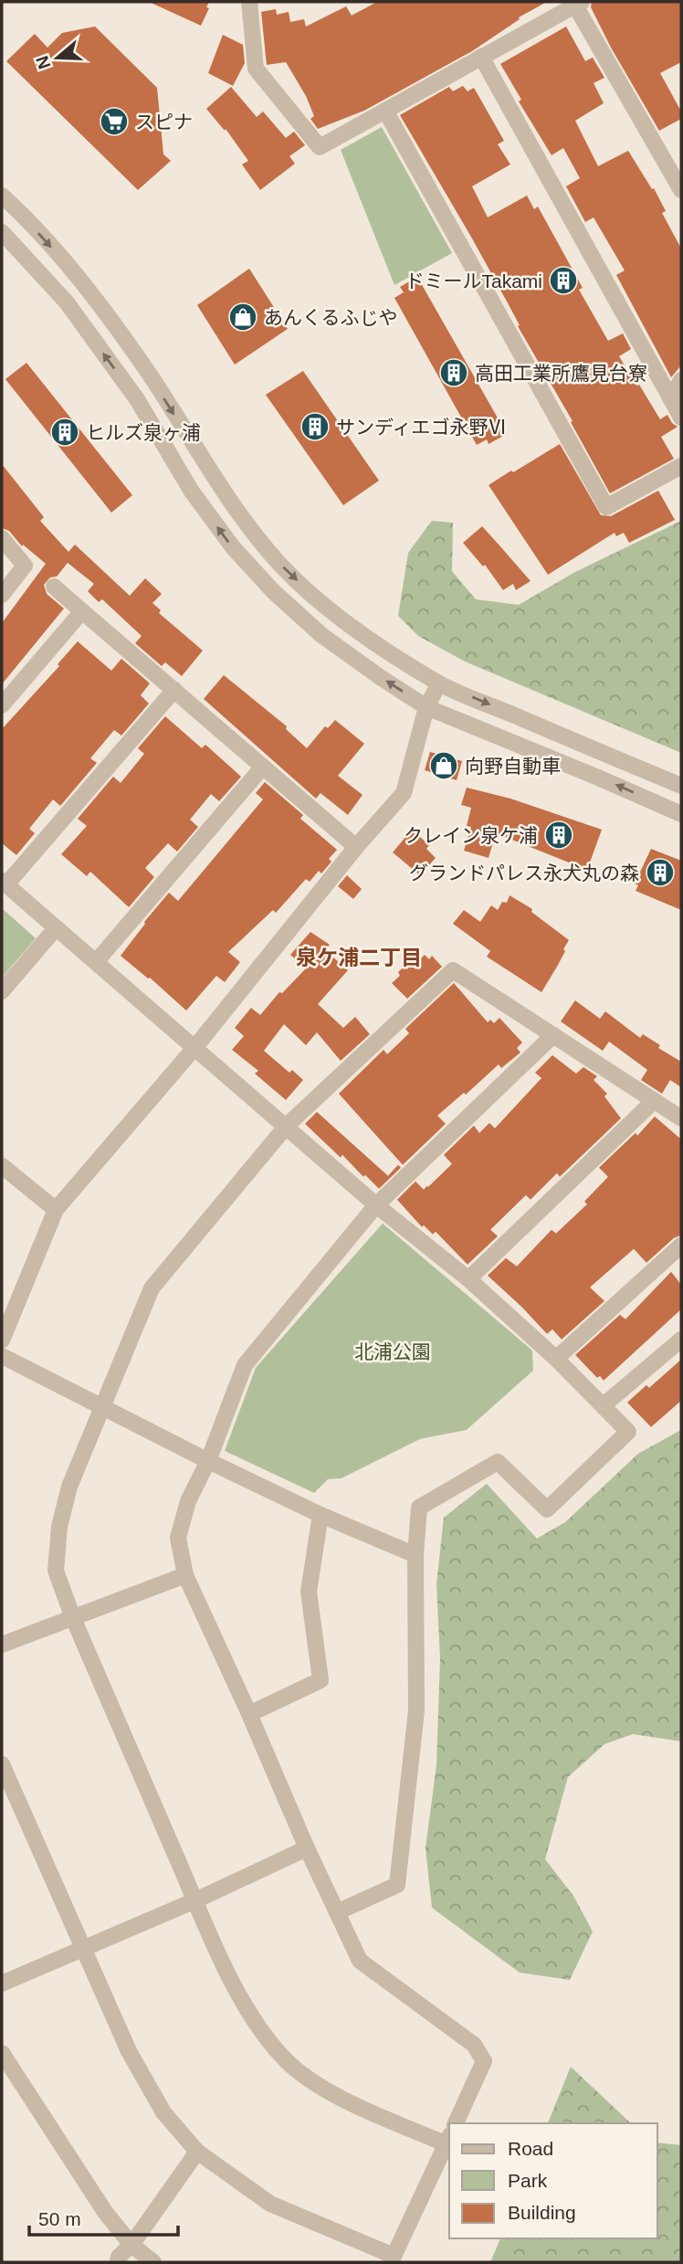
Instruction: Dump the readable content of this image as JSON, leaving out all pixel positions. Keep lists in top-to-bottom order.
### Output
{
  "districts": ["泉ケ浦二丁目"],
  "parks": ["北浦公園"],
  "places": {
    "supermarket": ["スピナ"],
    "building": [
      "ドミールTakami",
      "高田工業所鷹見台寮",
      "サンディエゴ永野Ⅵ",
      "ヒルズ泉ヶ浦",
      "クレイン泉ケ浦",
      "グランドパレス永犬丸の森"
    ],
    "shop": ["あんくるふじや", "向野自動車"]
  },
  "legend": ["Road", "Park", "Building"],
  "scale_bar": "50 m",
  "north": "left"
}
